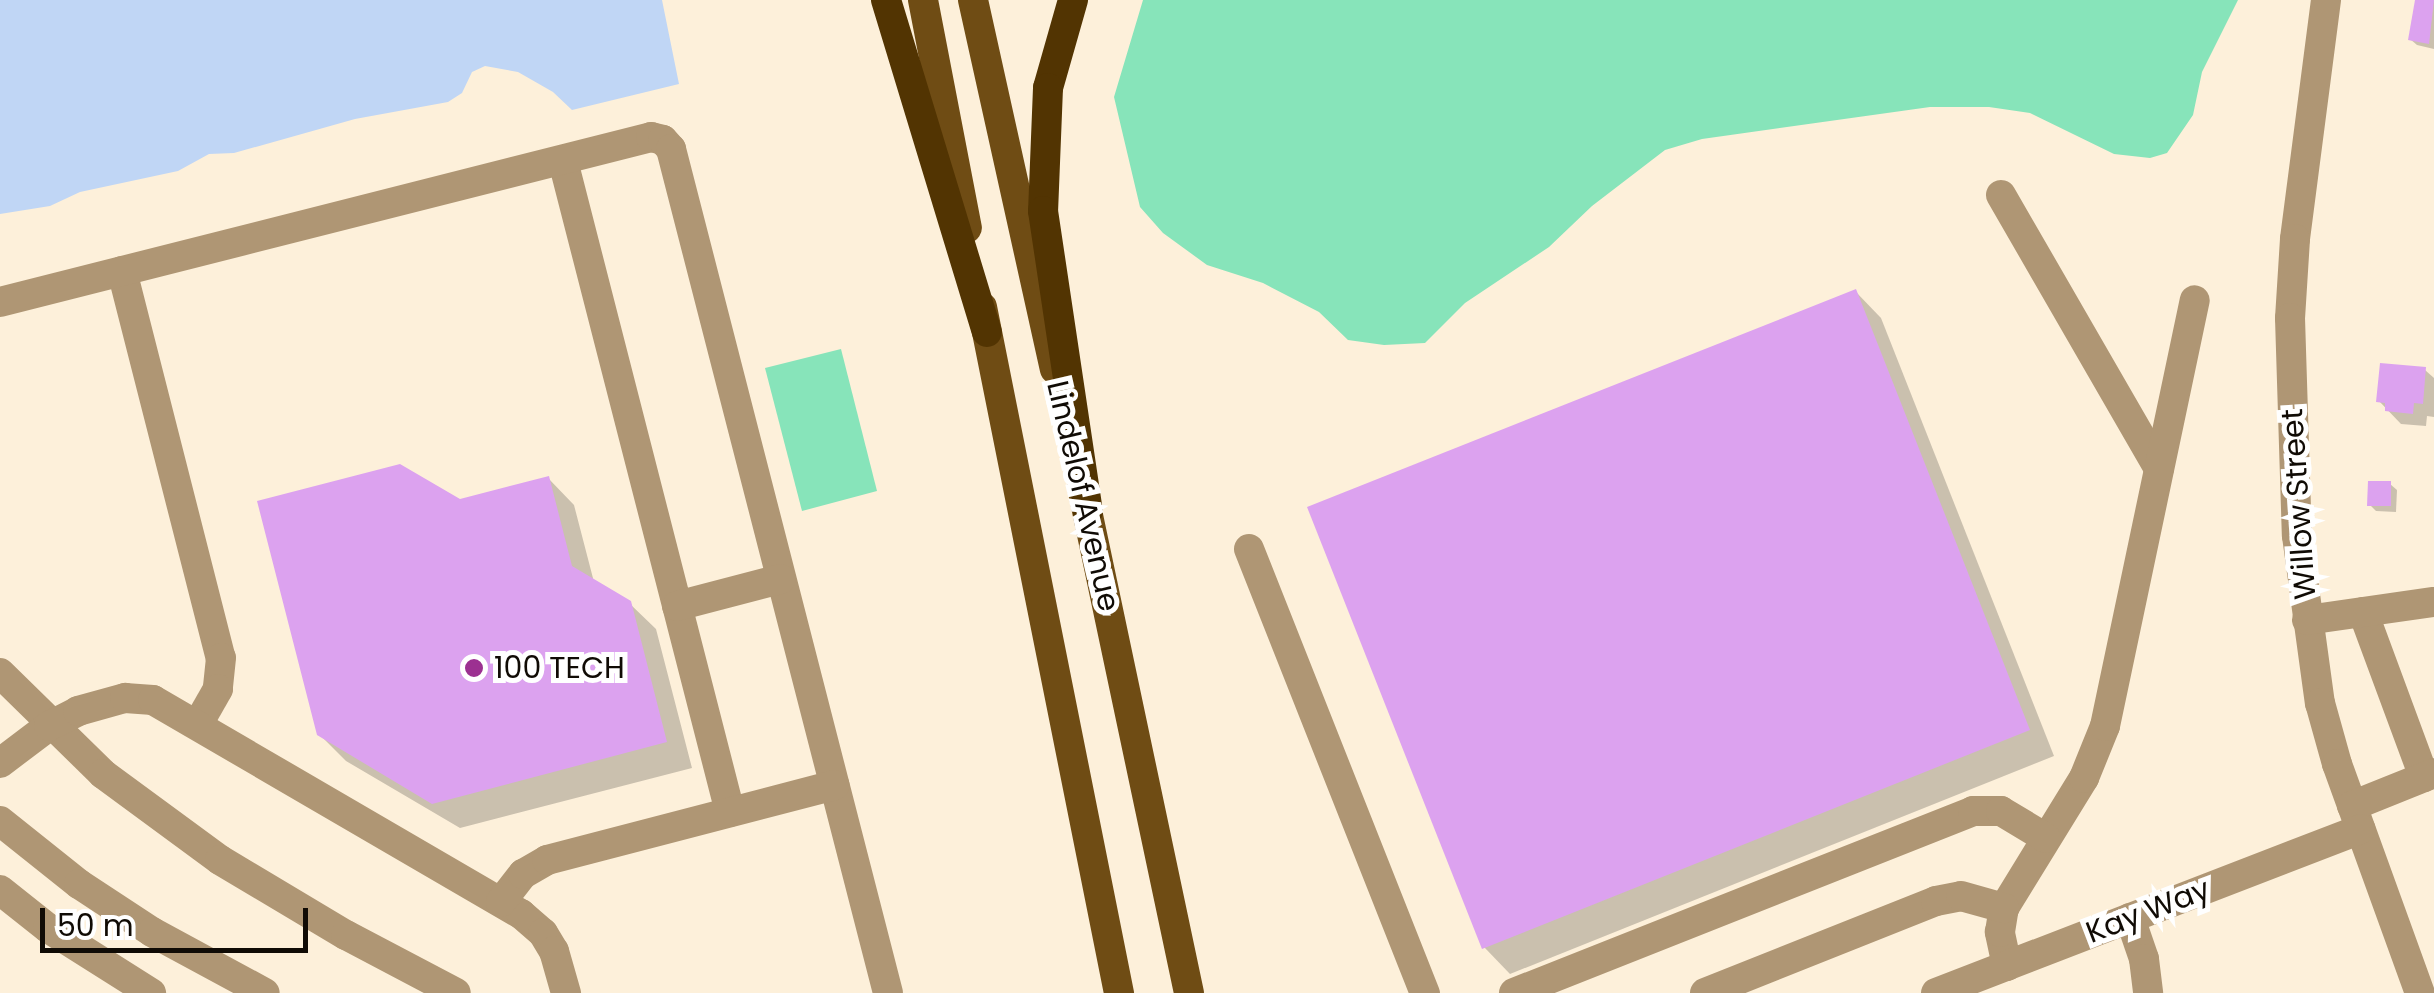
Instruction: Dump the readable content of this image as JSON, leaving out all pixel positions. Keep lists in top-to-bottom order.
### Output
{
  "streets": {
    "main road": ["Lindelof Avenue"],
    "street": ["Willow Street", "Kay Way"]
  },
  "crossings": [
    ["Willow Street", "Kay Way"]
  ],
  "places": ["100 TECH"],
  "scale_bar": "50 m"
}
